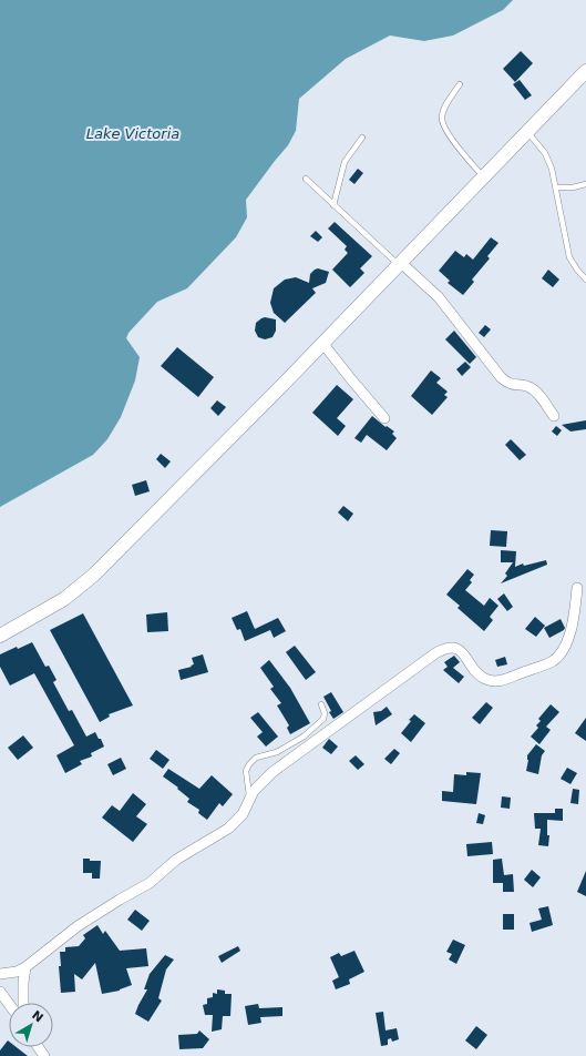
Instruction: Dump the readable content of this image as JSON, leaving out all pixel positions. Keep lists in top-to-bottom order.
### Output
{
  "water": ["Lake Victoria"],
  "north": "top right"
}
